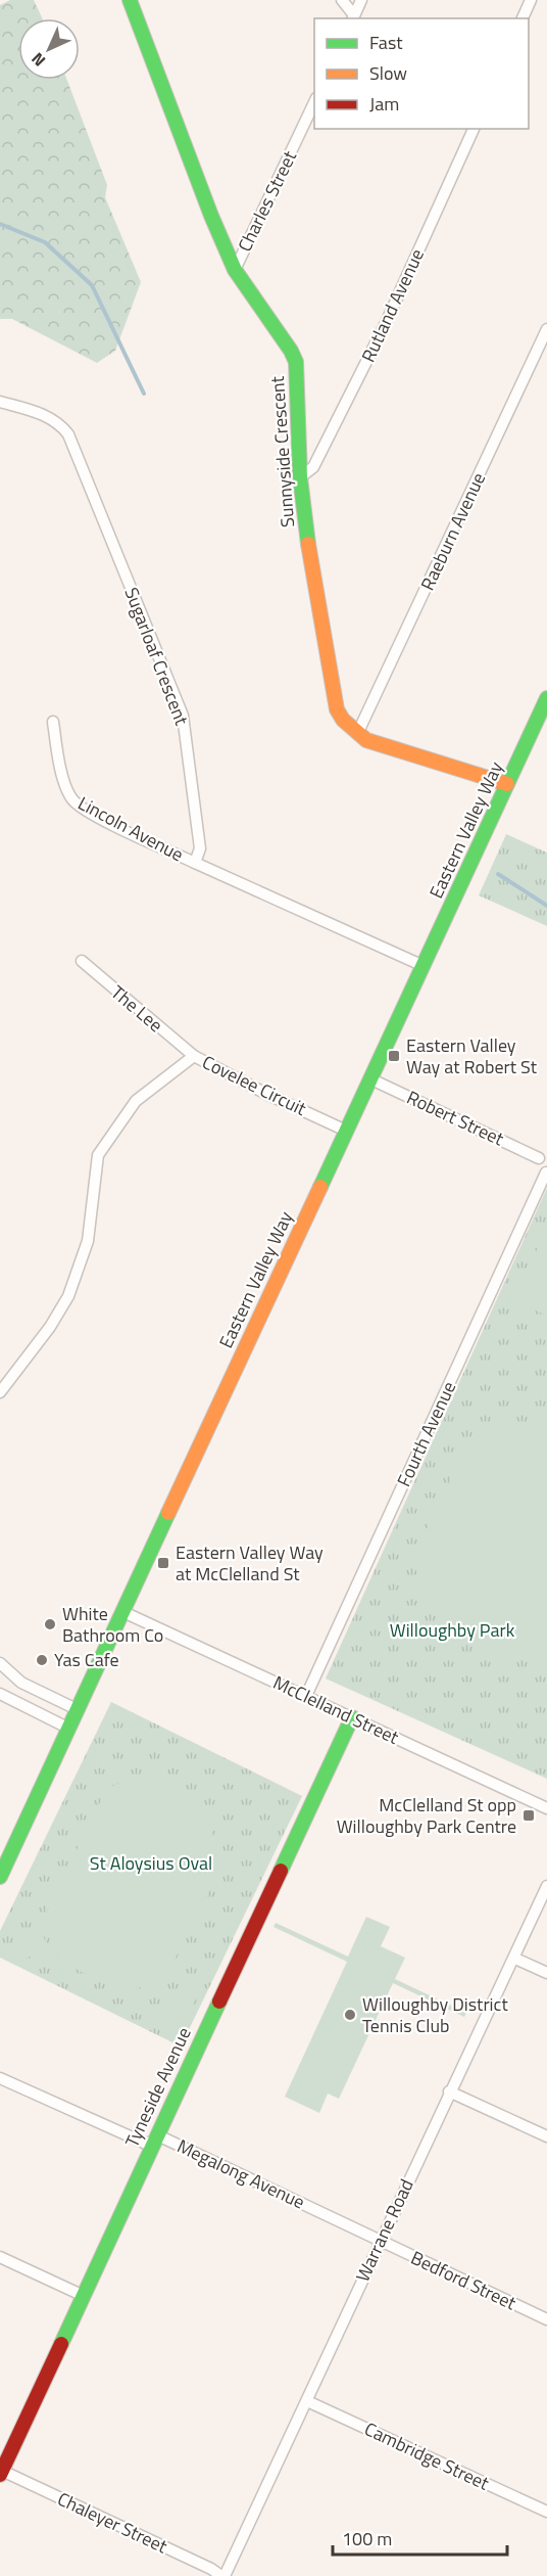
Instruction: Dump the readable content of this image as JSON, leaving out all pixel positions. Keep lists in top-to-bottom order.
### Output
{
  "streets": {
    "street": [
      "Charles Street",
      "Rutland Avenue",
      "Sunnyside Crescent",
      "Raeburn Avenue",
      "Sugarloaf Crescent",
      "Lincoln Avenue",
      "Eastern Valley Way",
      "The Lee",
      "Covelee Circuit",
      "Robert Street",
      "Fourth Avenue",
      "McClelland Street",
      "Tyneside Avenue",
      "Megalong Avenue",
      "Warrane Road",
      "Bedford Street",
      "Cambridge Street",
      "Chaleyer Street"
    ]
  },
  "crossings": [
    ["Charles Street", "Sunnyside Crescent"],
    ["Rutland Avenue", "Sunnyside Crescent"],
    ["Sunnyside Crescent", "Raeburn Avenue"],
    ["Sunnyside Crescent", "Eastern Valley Way"],
    ["Sugarloaf Crescent", "Lincoln Avenue"],
    ["Eastern Valley Way", "Covelee Circuit"],
    ["Eastern Valley Way", "Robert Street"],
    ["Eastern Valley Way", "McClelland Street"],
    ["The Lee", "Covelee Circuit"],
    ["Fourth Avenue", "McClelland Street"],
    ["McClelland Street", "Tyneside Avenue"],
    ["Tyneside Avenue", "Megalong Avenue"],
    ["Tyneside Avenue", "Chaleyer Street"],
    ["Megalong Avenue", "Warrane Road"],
    ["Megalong Avenue", "Bedford Street"],
    ["Warrane Road", "Bedford Street"],
    ["Warrane Road", "Cambridge Street"],
    ["Warrane Road", "Chaleyer Street"]
  ],
  "parks": ["Willoughby Park", "St Aloysius Oval"],
  "places": {
    "transit": ["Eastern Valley Way at Robert St", "Eastern Valley Way at McClelland St", "McClelland St opp Willoughby Park Centre"],
    "other": ["White Bathroom Co", "Yas Cafe", "Willoughby District Tennis Club"]
  },
  "legend": ["Fast", "Slow", "Jam"],
  "scale_bar": "100 m",
  "north": "bottom left"
}
